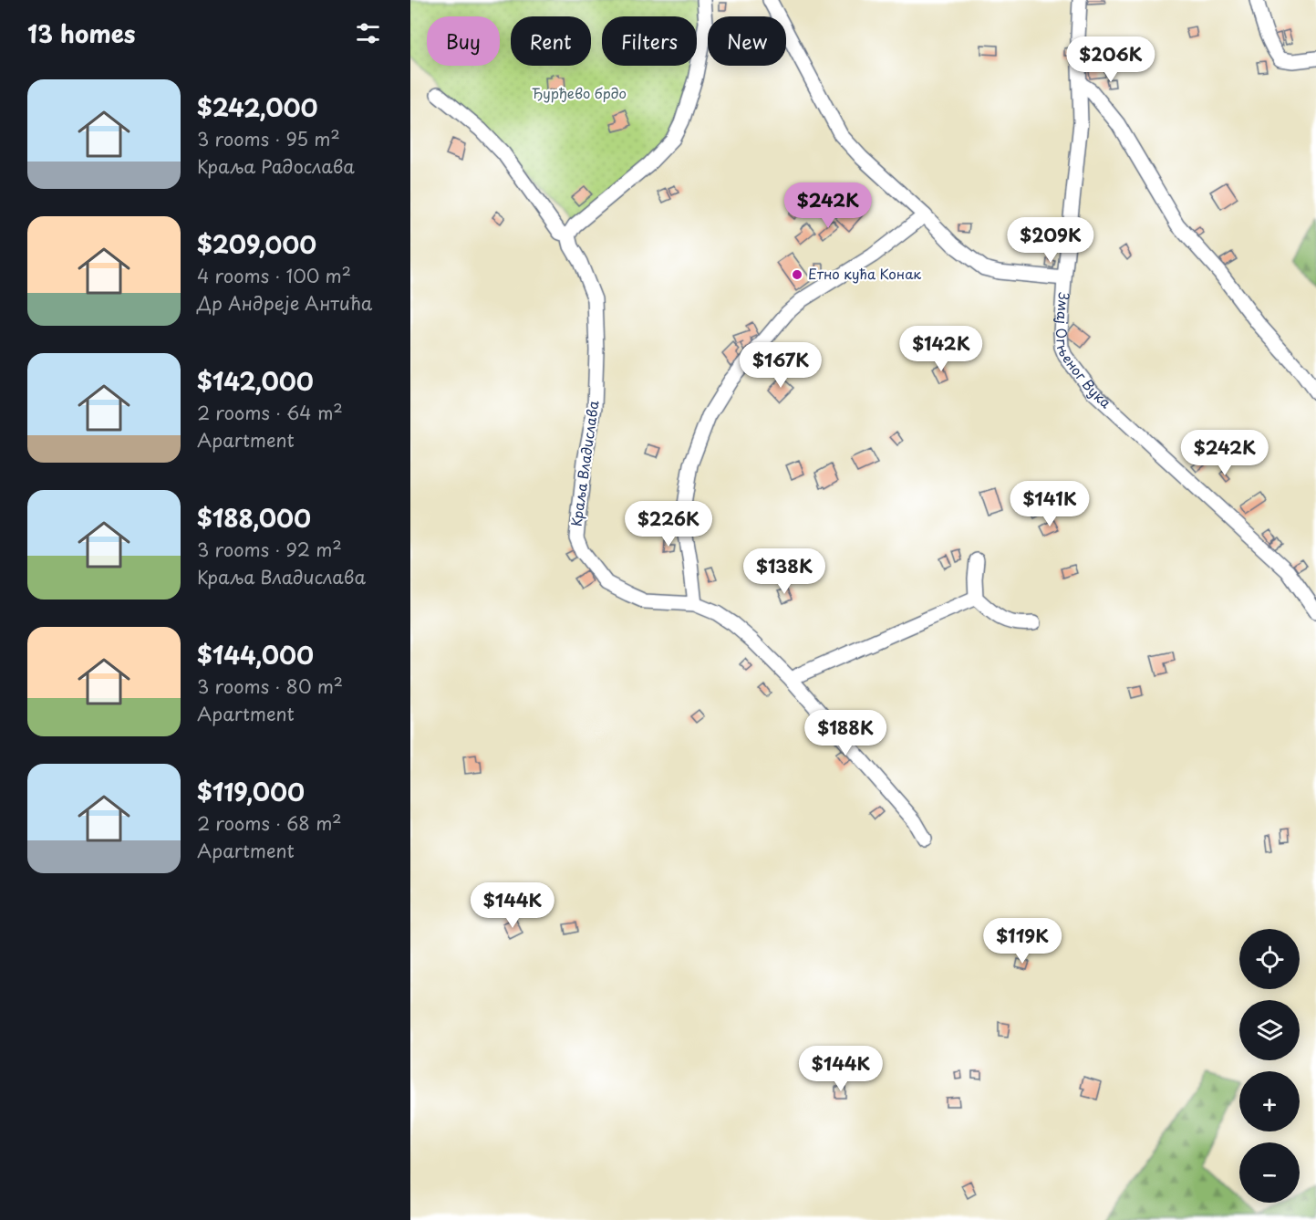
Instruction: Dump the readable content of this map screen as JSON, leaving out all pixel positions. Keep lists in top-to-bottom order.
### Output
{
  "streets": {
    "street": ["Змај Огњеног Вука", "Краља Владислава"]
  },
  "parks": ["Ђурђево брдо"],
  "places": ["Етно кућа Конак"],
  "page": {
    "heading": "13 homes",
    "chip": [
      "Buy",
      "Rent",
      "Filters",
      "New"
    ],
    "price": [
      "$206K",
      "$242K",
      "$209K",
      "$142K",
      "$167K",
      "$242K",
      "$141K",
      "$226K",
      "$138K",
      "$188K",
      "$144K",
      "$119K",
      "$144K"
    ],
    "list": [
      {
        "name": "$242,000",
        "note": "3 rooms · 95 m² · Краља Радослава"
      },
      {
        "name": "$209,000",
        "note": "4 rooms · 100 m² · Др Андреје Антића"
      },
      {
        "name": "$142,000",
        "note": "2 rooms · 64 m² · Apartment"
      },
      {
        "name": "$188,000",
        "note": "3 rooms · 92 m² · Краља Владислава"
      },
      {
        "name": "$144,000",
        "note": "3 rooms · 80 m² · Apartment"
      },
      {
        "name": "$119,000",
        "note": "2 rooms · 68 m² · Apartment"
      }
    ],
    "map_buttons": ["+", "−"]
  }
}
